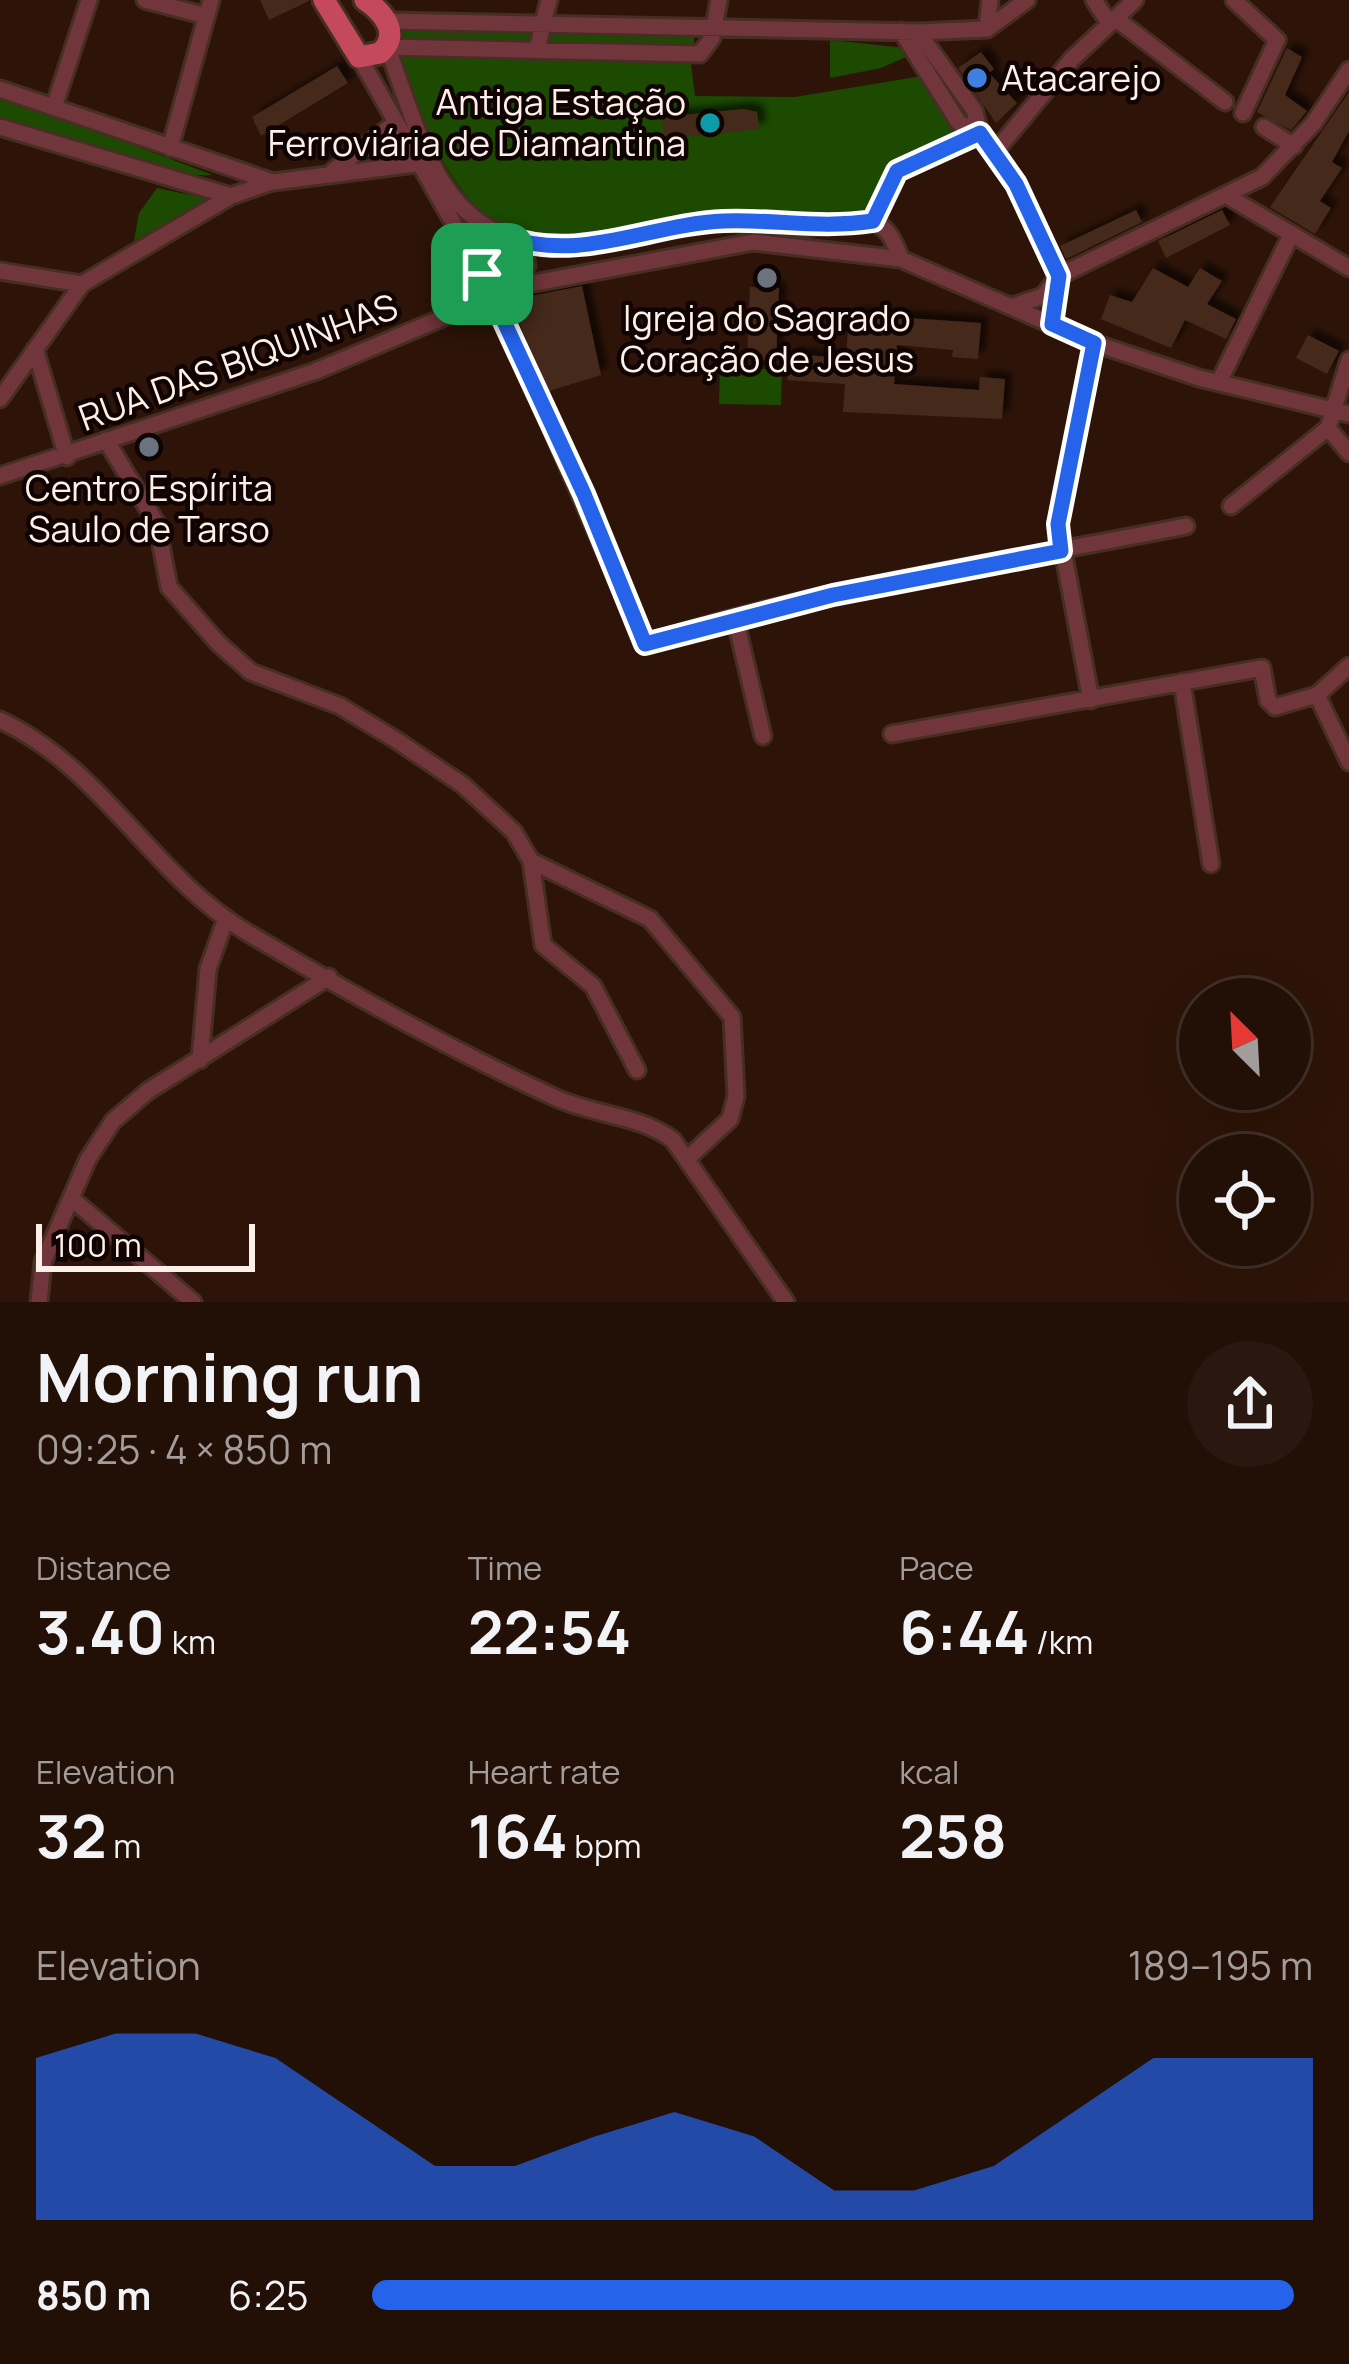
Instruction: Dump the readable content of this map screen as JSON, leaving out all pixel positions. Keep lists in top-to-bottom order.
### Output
{
  "streets": {
    "street": ["RUA DAS BIQUINHAS"]
  },
  "places": [
    "Atacarejo",
    "Antiga Estação Ferroviária de Diamantina",
    "Igreja do Sagrado Coração de Jesus",
    "Centro Espírita Saulo de Tarso"
  ],
  "scale_bar": "100 m",
  "north": "top left",
  "page": {
    "scale": "100 m",
    "heading": ["Morning run", "09:25 · 4 × 850 m"],
    "stats": [
      ["Distance", "3.40 km"],
      ["Time", "22:54"],
      ["Pace", "6:44 /km"],
      ["Elevation", "32 m"],
      ["Heart rate", "164 bpm"],
      ["kcal", "258"]
    ],
    "chart": ["Elevation", "189–195 m"],
    "list": [
      {
        "name": "850 m",
        "note": "6:25"
      }
    ]
  }
}
